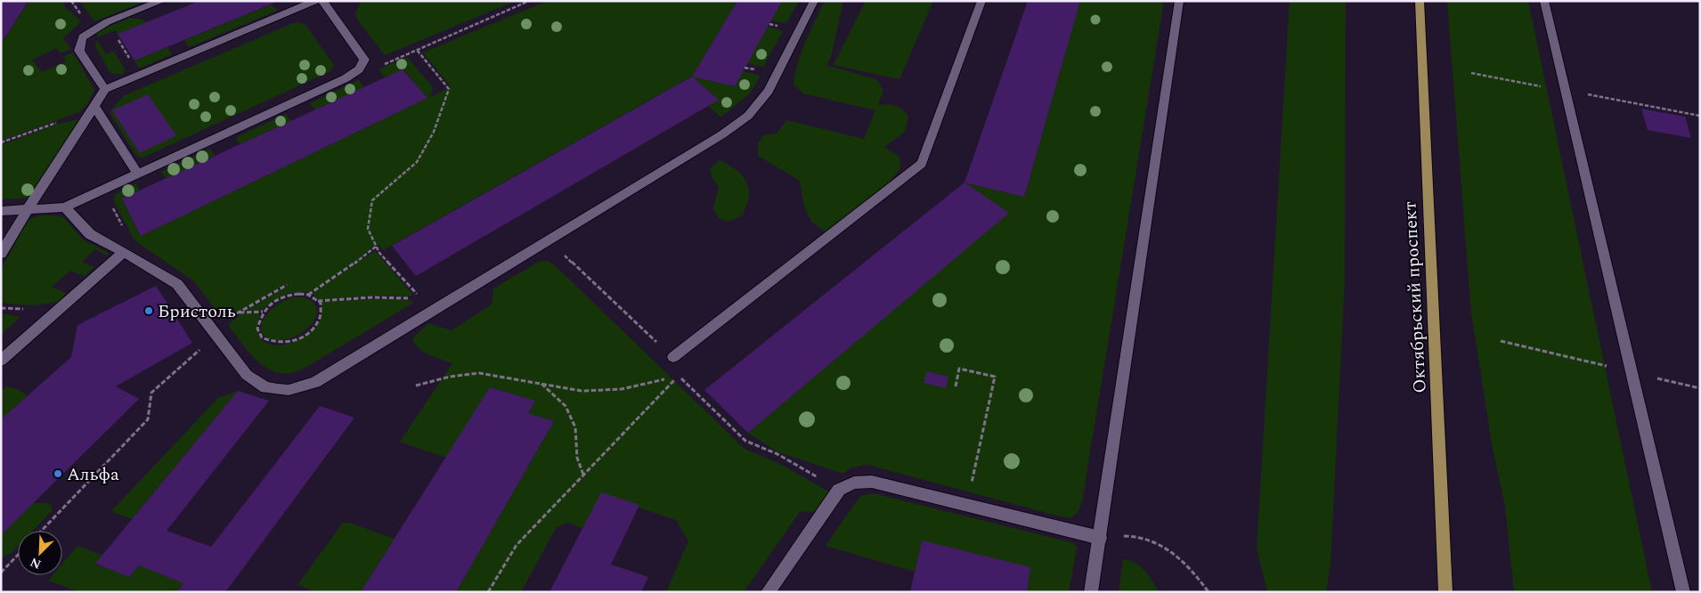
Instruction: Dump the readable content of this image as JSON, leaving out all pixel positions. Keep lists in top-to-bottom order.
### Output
{
  "streets": {
    "main road": ["Октябрьский проспект"]
  },
  "places": ["Бристоль", "Альфа"],
  "north": "bottom left"
}
